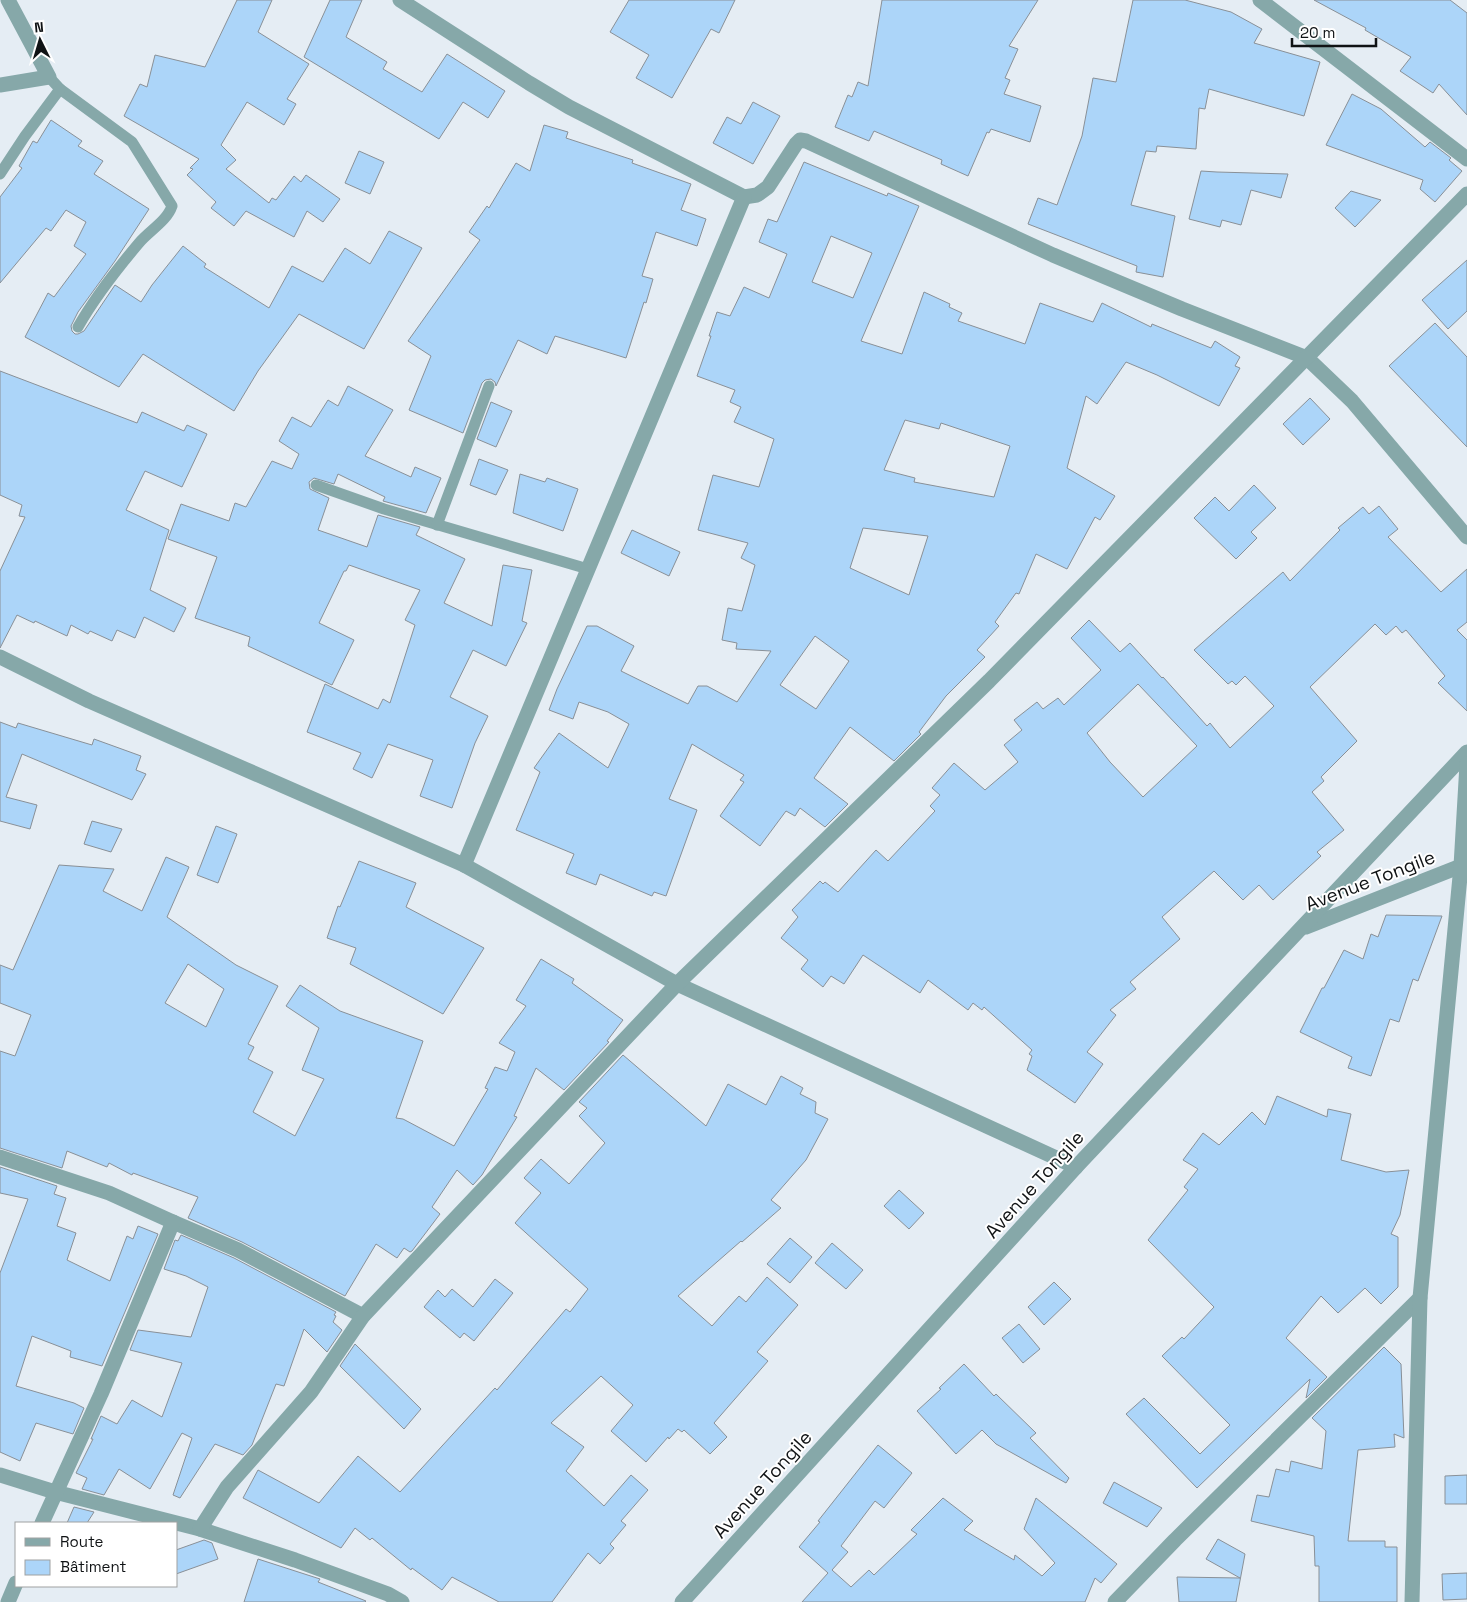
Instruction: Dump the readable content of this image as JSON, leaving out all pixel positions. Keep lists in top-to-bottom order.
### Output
{
  "streets": {
    "street": ["Avenue Tongile"]
  },
  "legend": ["Route", "Bâtiment"],
  "scale_bar": "20 m",
  "north": "top"
}
